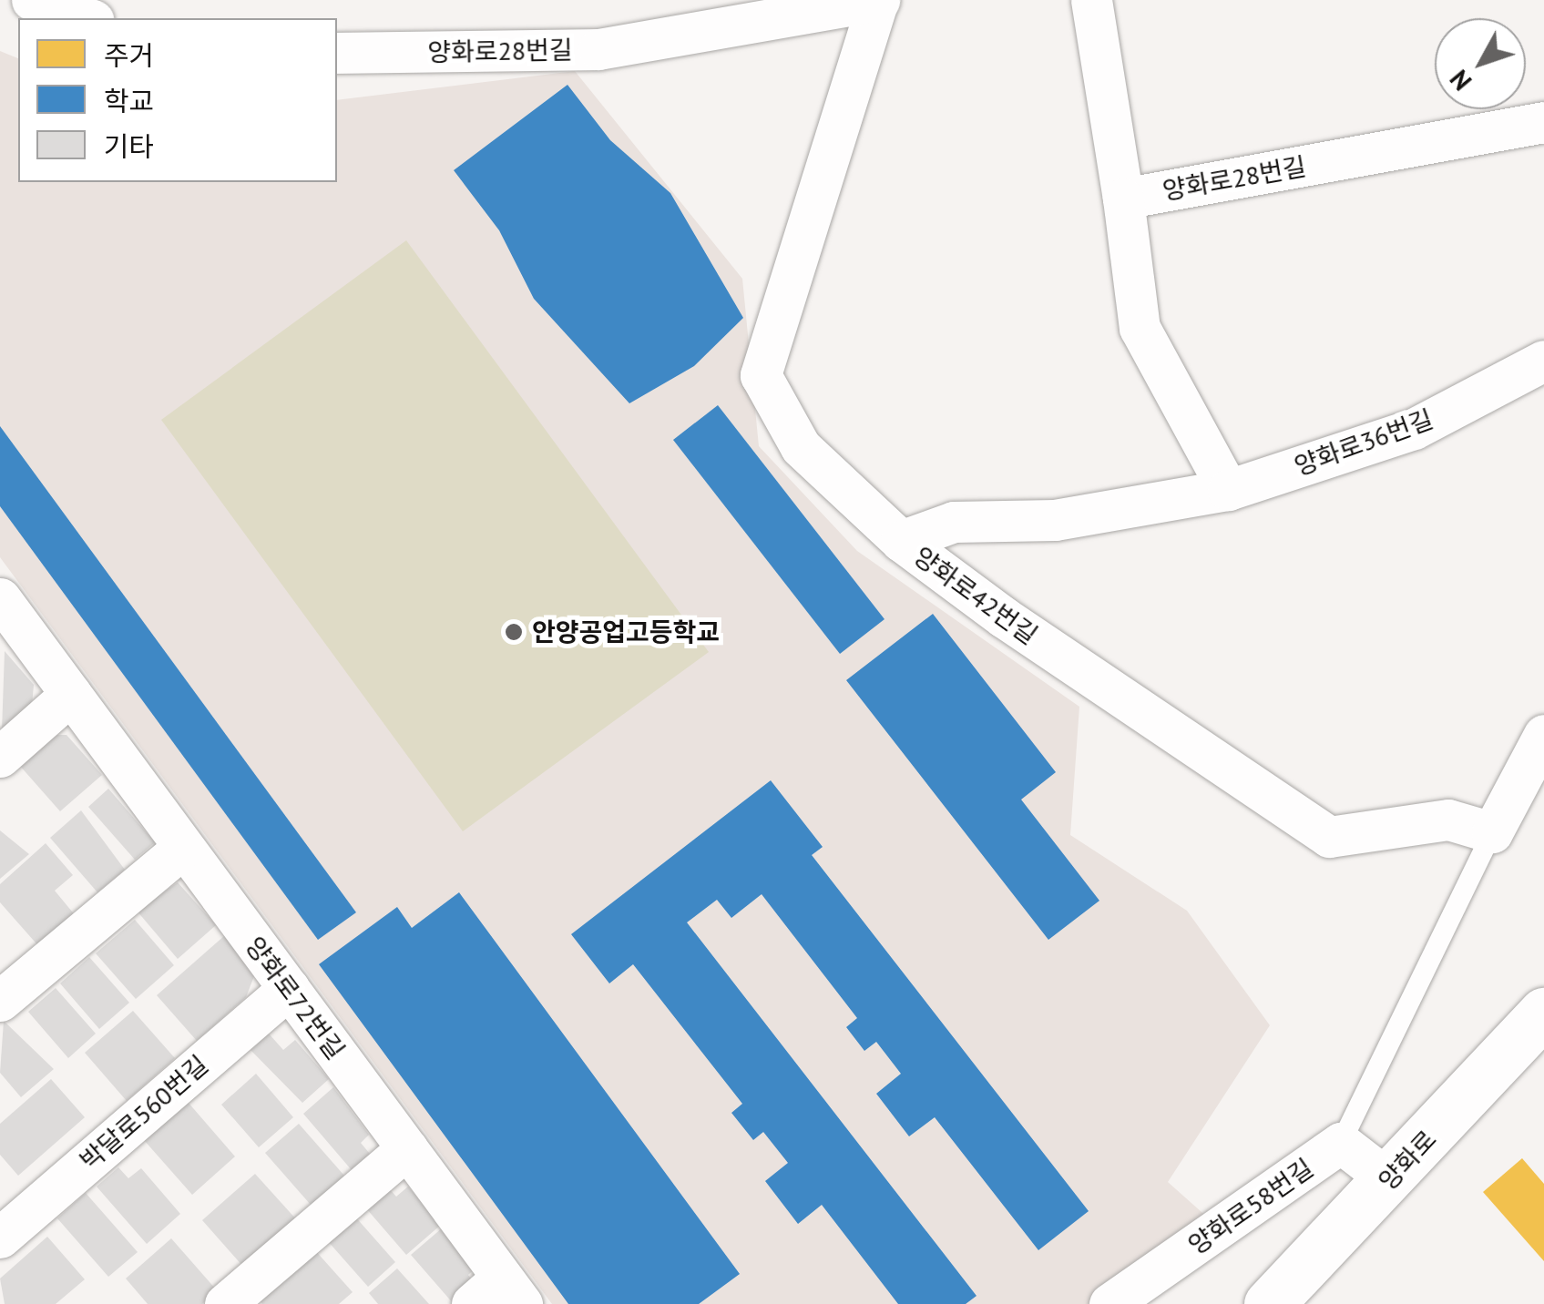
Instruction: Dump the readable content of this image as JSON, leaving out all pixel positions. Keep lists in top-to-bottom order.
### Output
{
  "streets": {
    "street": [
      "양화로28번길",
      "양화로36번길",
      "양화로42번길",
      "양화로72번길",
      "박달로560번길",
      "양화로",
      "양화로58번길"
    ]
  },
  "crossings": [
    ["양화로28번길", "양화로42번길"],
    ["양화로36번길", "양화로42번길"],
    ["양화로72번길", "박달로560번길"],
    ["양화로", "양화로58번길"]
  ],
  "places": ["안양공업고등학교"],
  "legend": ["주거", "학교", "기타"],
  "north": "bottom left"
}
